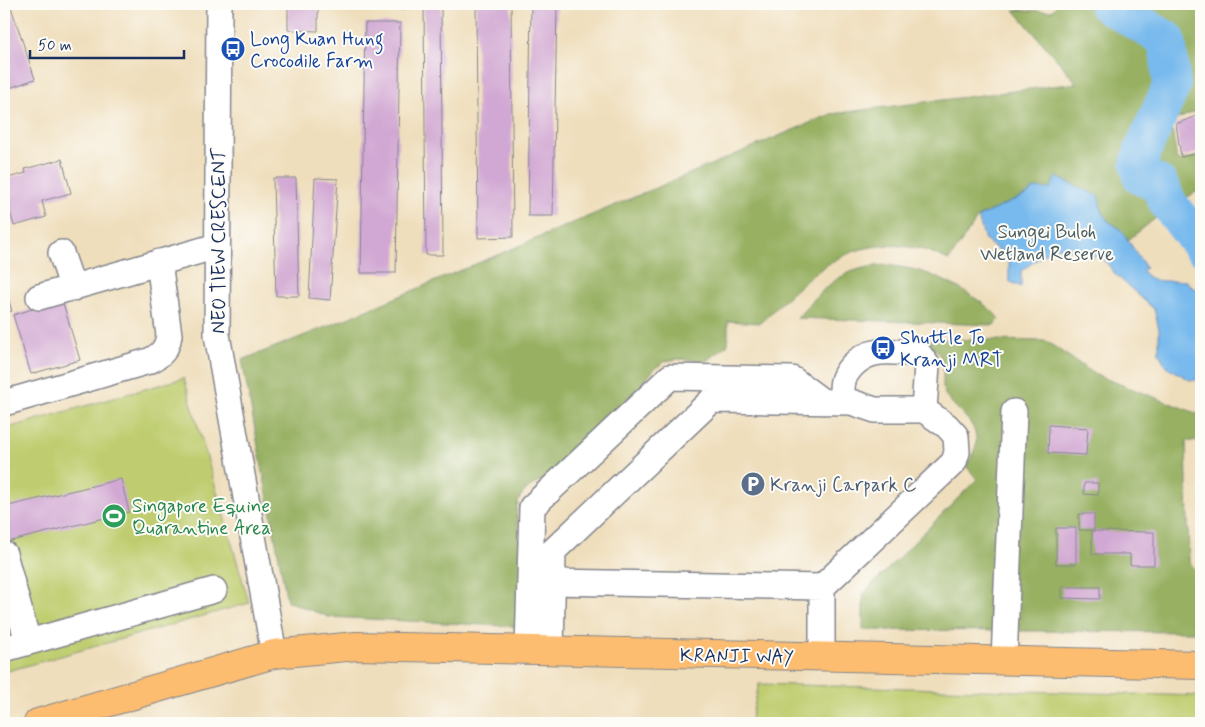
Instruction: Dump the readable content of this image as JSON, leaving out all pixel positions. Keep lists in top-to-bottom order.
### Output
{
  "streets": {
    "main road": ["KRANJI WAY"],
    "street": ["NEO TIEW CRESCENT"]
  },
  "crossings": [
    ["NEO TIEW CRESCENT", "KRANJI WAY"]
  ],
  "parks": ["Sungei Buloh Wetland Reserve"],
  "places": {
    "bus stop": ["Long Kuan Hung Crocodile Farm", "Shuttle To Kranji MRT"],
    "parking": ["Kranji Carpark C"],
    "sports": ["Singapore Equine Quarantine Area"]
  },
  "scale_bar": "50 m"
}
